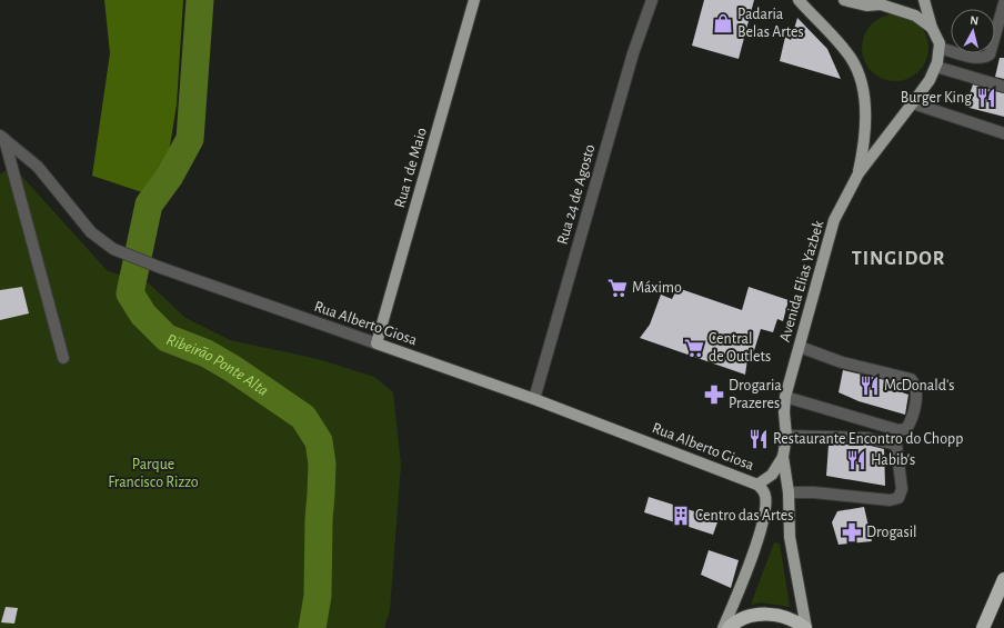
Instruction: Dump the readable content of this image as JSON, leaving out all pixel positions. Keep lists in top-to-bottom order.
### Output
{
  "streets": {
    "main road": ["Rua 1 de Maio", "Avenida Elias Yazbek", "Rua Alberto Giosa"],
    "street": ["Rua 24 de Agosto"]
  },
  "crossings": [
    ["Rua 1 de Maio", "Rua Alberto Giosa"],
    ["Rua 24 de Agosto", "Rua Alberto Giosa"]
  ],
  "districts": ["TINGIDOR"],
  "water": ["Ribeirão Ponte Alta"],
  "parks": ["Parque Francisco Rizzo"],
  "places": {
    "shop": ["Padaria Belas Artes"],
    "restaurant": [
      "Burger King",
      "McDonald's",
      "Restaurante Encontro do Chopp",
      "Habib's"
    ],
    "supermarket": ["Máximo", "Central de Outlets"],
    "pharmacy": ["Drogaria Prazeres", "Drogasil"],
    "building": ["Centro das Artes"]
  },
  "north": "top"
}
